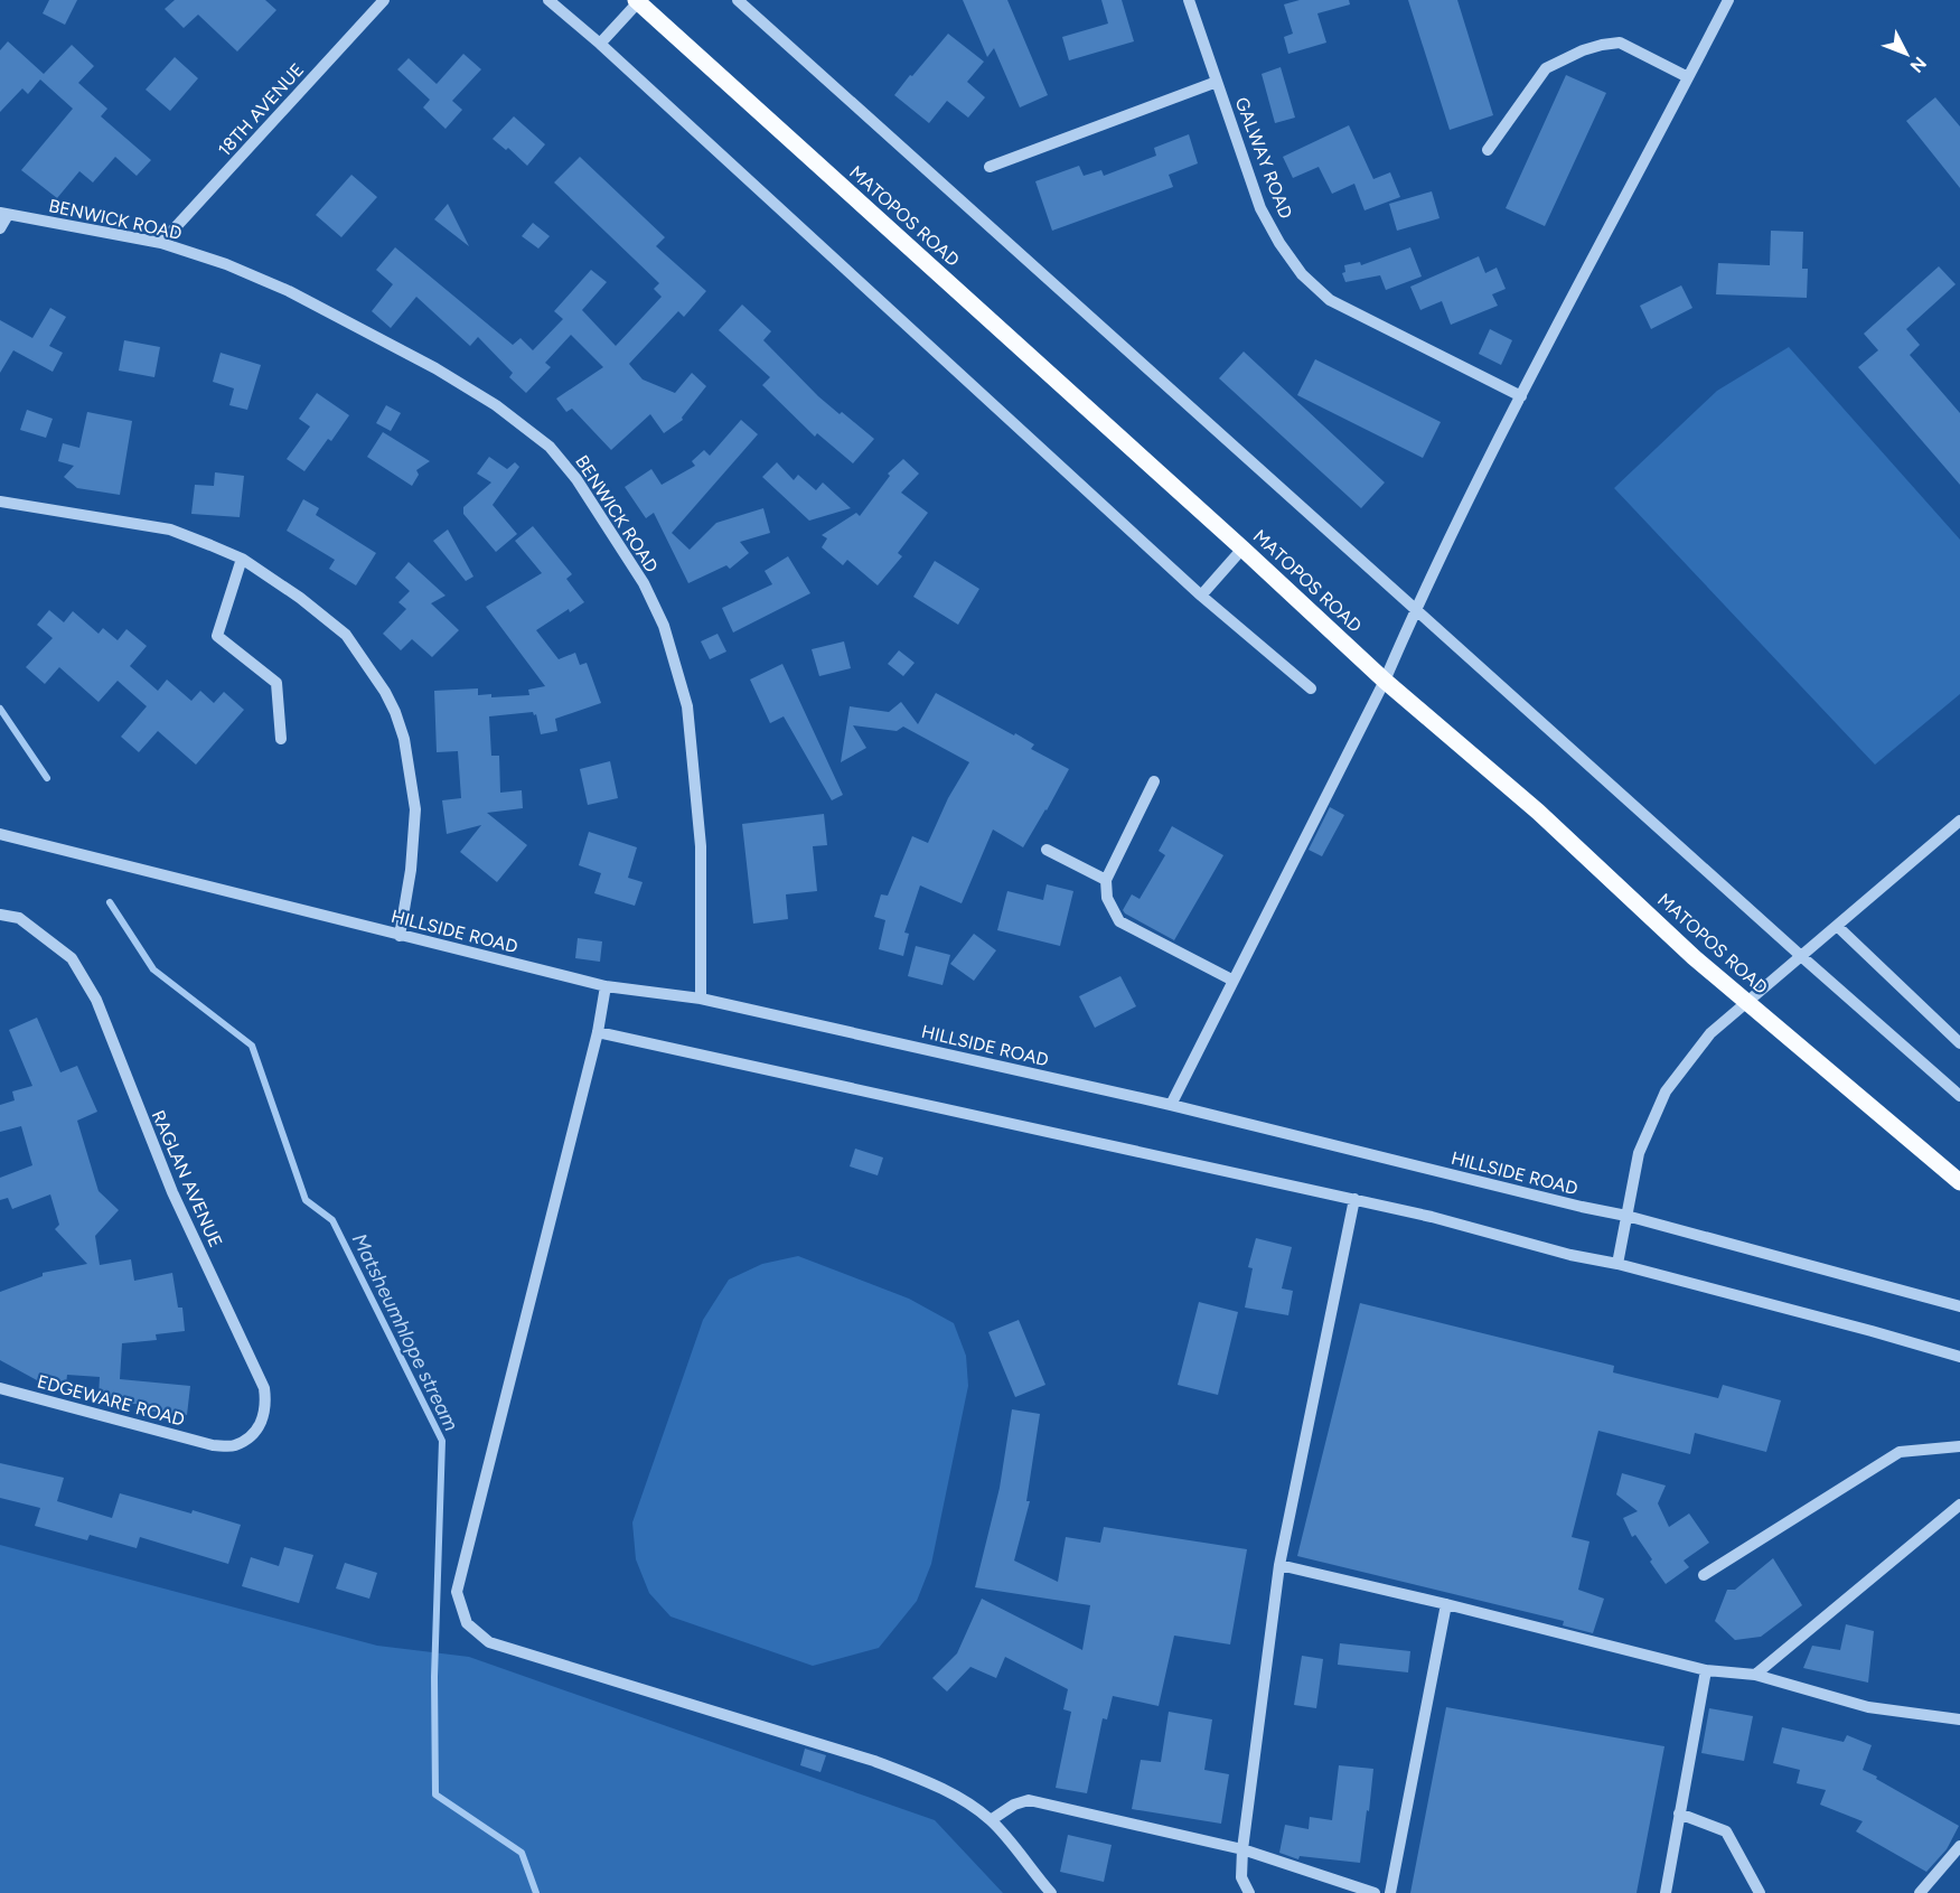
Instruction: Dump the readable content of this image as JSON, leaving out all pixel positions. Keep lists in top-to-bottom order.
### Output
{
  "streets": {
    "main road": ["MATOPOS ROAD"],
    "street": [
      "18TH AVENUE",
      "GALWAY ROAD",
      "BENWICK ROAD",
      "HILLSIDE ROAD",
      "RAGLAN AVENUE",
      "EDGEWARE ROAD"
    ]
  },
  "crossings": [
    ["18TH AVENUE", "BENWICK ROAD"],
    ["BENWICK ROAD", "HILLSIDE ROAD"],
    ["RAGLAN AVENUE", "EDGEWARE ROAD"]
  ],
  "water": ["Matsheumhlope stream"],
  "north": "bottom right"
}
